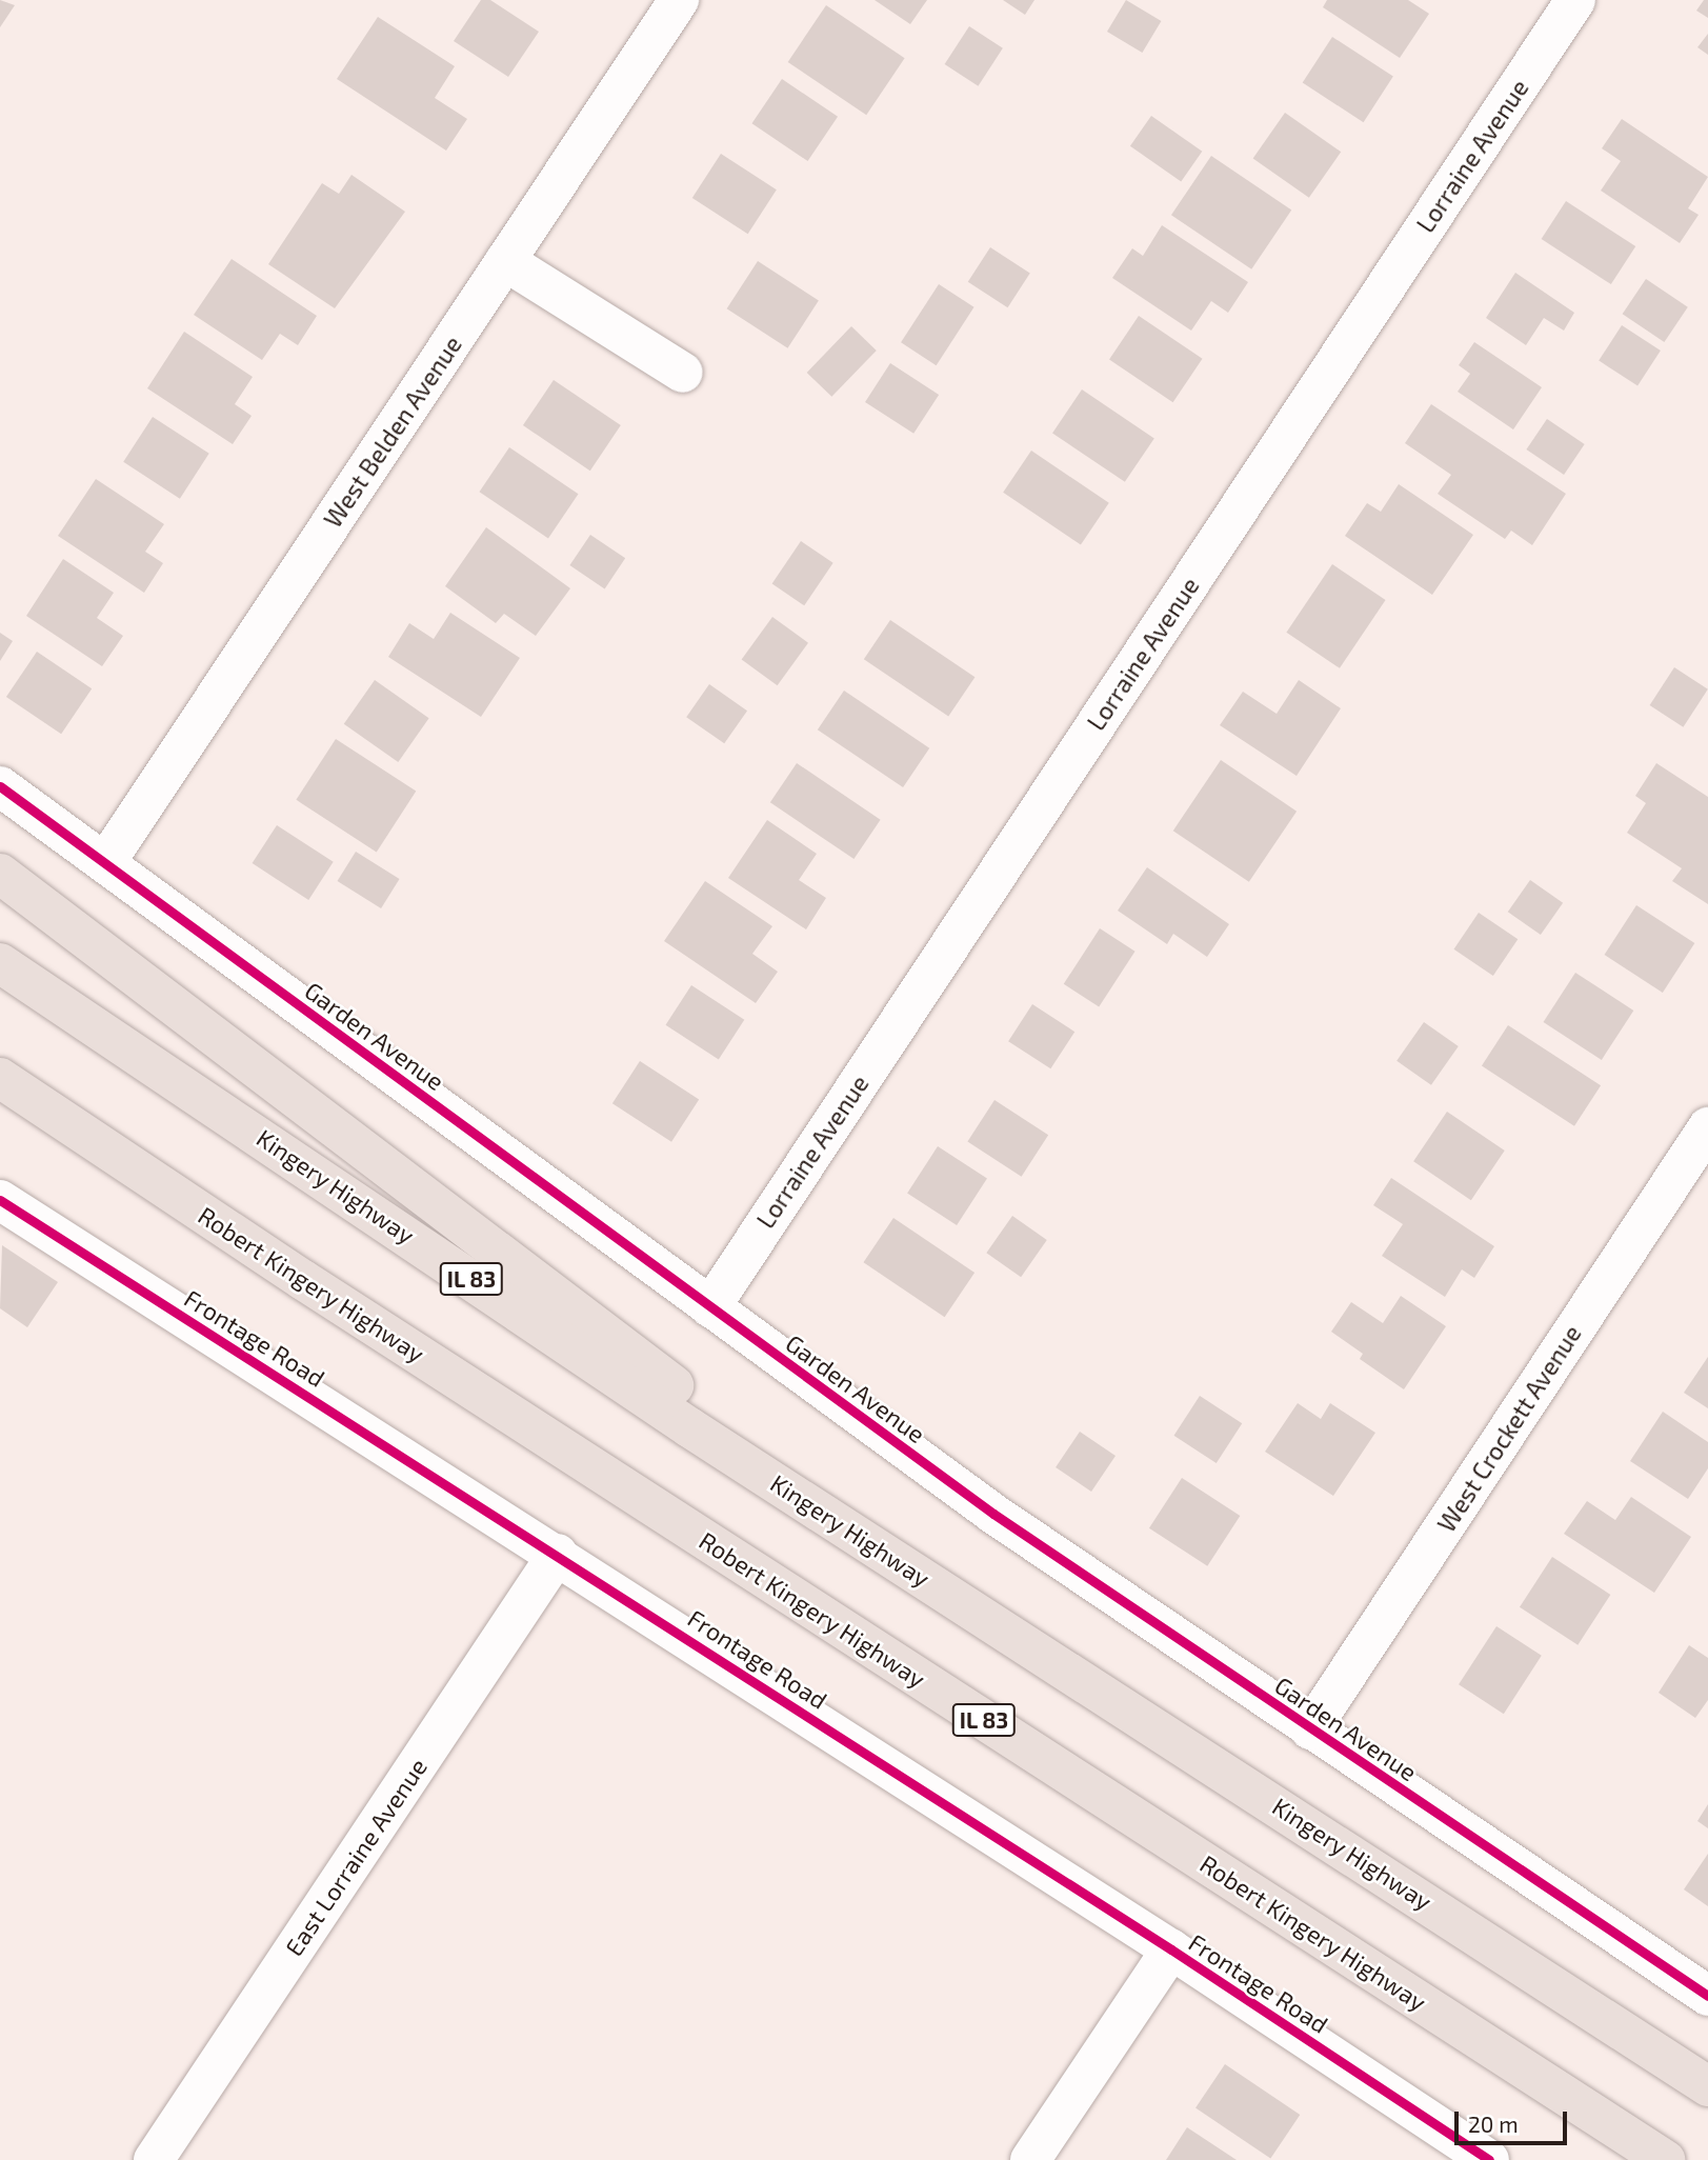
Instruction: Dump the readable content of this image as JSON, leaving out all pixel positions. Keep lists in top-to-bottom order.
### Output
{
  "streets": {
    "highway": ["Kingery Highway", "IL 83", "Robert Kingery Highway"],
    "street": [
      "Lorraine Avenue",
      "West Belden Avenue",
      "Garden Avenue",
      "Frontage Road",
      "West Crockett Avenue",
      "East Lorraine Avenue"
    ]
  },
  "crossings": [
    ["Lorraine Avenue", "Garden Avenue"],
    ["West Belden Avenue", "Garden Avenue"],
    ["Garden Avenue", "West Crockett Avenue"],
    ["Frontage Road", "East Lorraine Avenue"]
  ],
  "scale_bar": "20 m"
}
